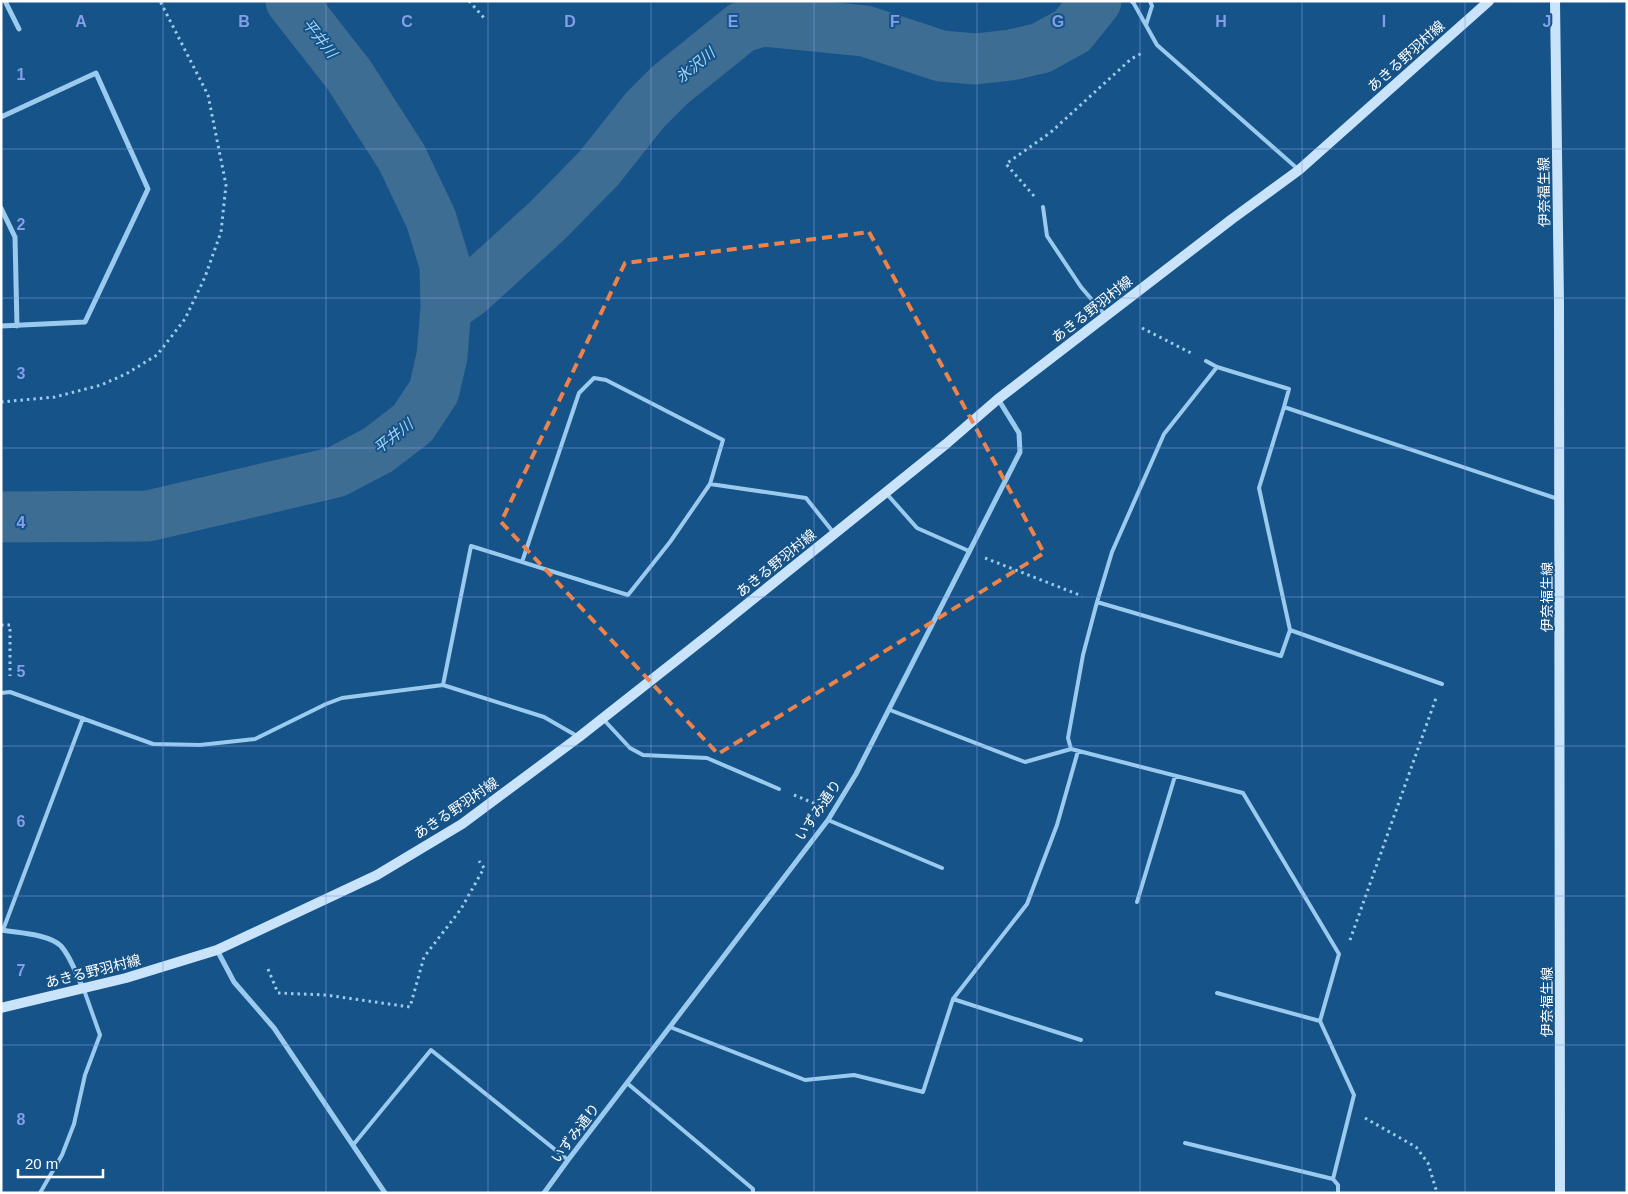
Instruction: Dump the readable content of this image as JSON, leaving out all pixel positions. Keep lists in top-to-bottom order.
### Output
{
  "streets": {
    "main road": ["あきる野羽村線", "伊奈福生線"],
    "street": ["いずみ通り"]
  },
  "crossings": [
    ["あきる野羽村線", "いずみ通り"]
  ],
  "water": ["平井川", "氷沢川"],
  "scale_bar": "20 m",
  "grid": {
    "columns": [
      "A",
      "B",
      "C",
      "D",
      "E",
      "F",
      "G",
      "H",
      "I",
      "J"
    ],
    "rows": [
      "1",
      "2",
      "3",
      "4",
      "5",
      "6",
      "7",
      "8"
    ]
  }
}
